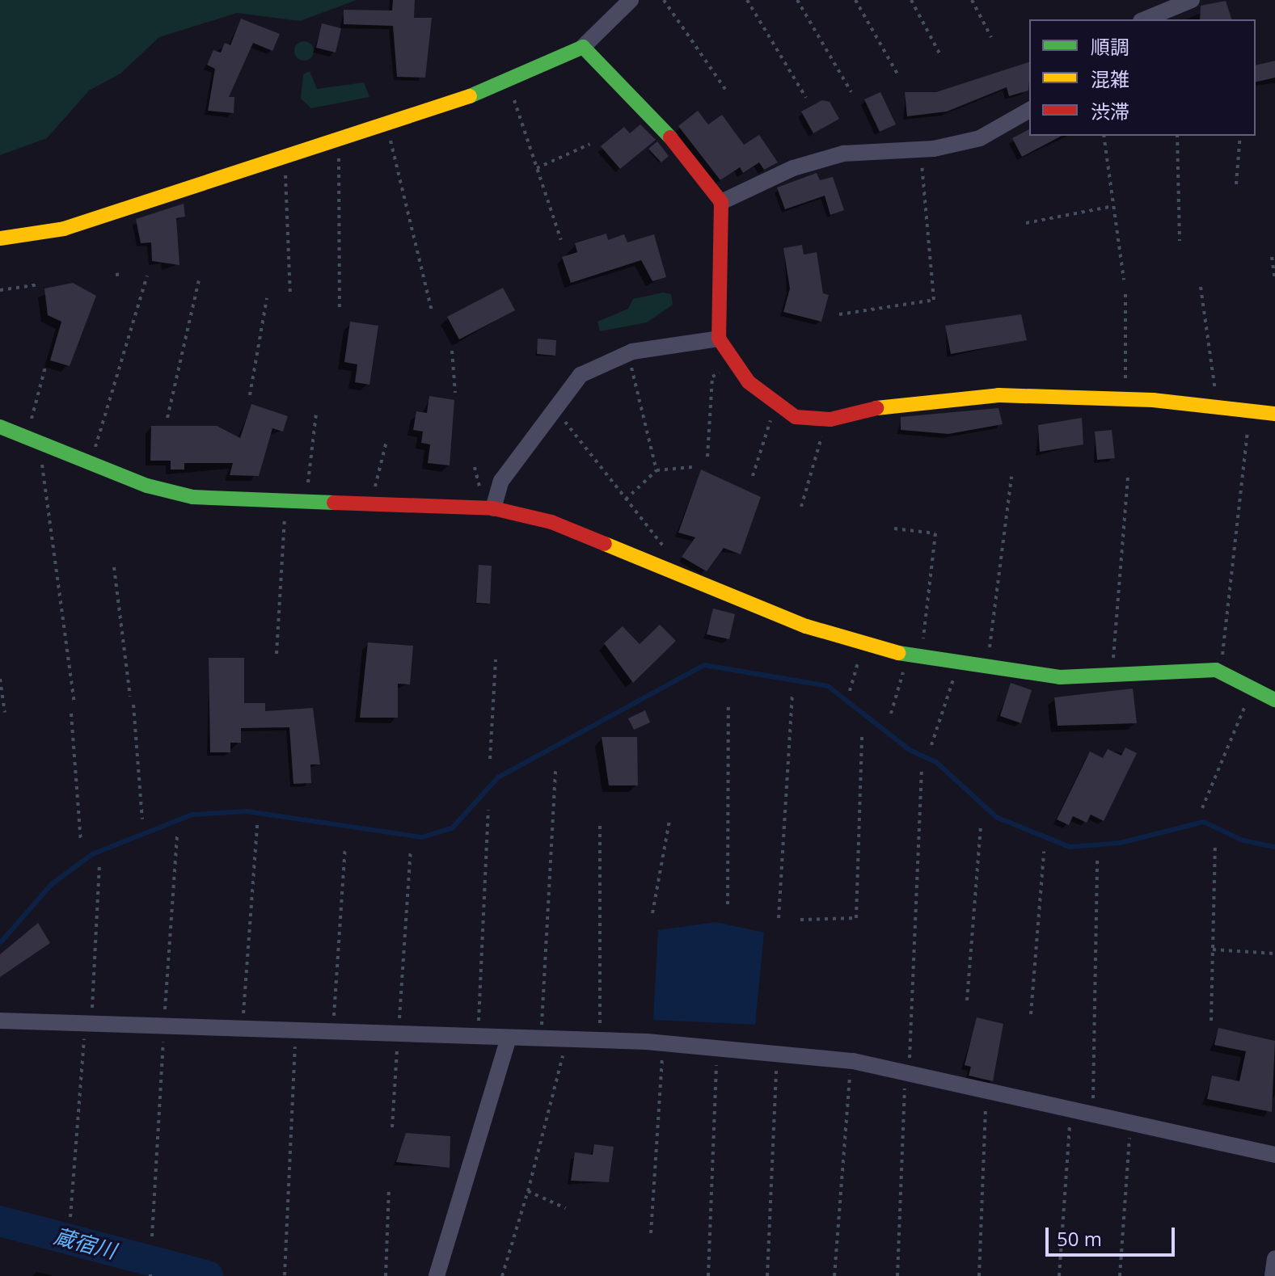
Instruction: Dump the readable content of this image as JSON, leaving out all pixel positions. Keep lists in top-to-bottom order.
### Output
{
  "water": ["蔵宿川"],
  "legend": ["順調", "混雑", "渋滞"],
  "scale_bar": "50 m"
}
